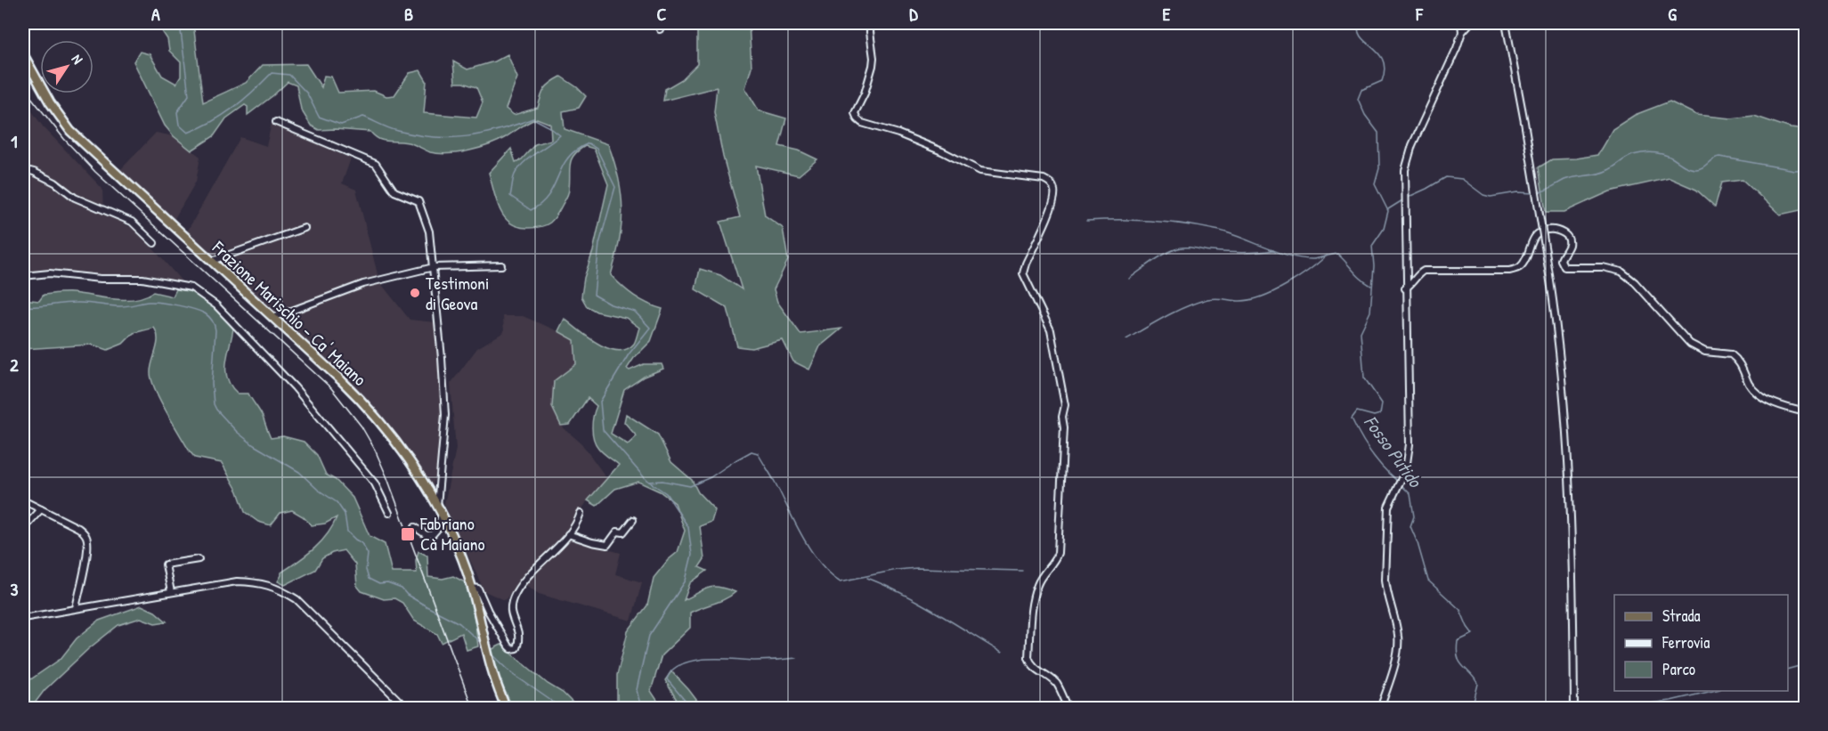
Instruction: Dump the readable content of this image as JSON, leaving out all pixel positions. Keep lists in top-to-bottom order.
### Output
{
  "streets": {
    "main road": ["Frazione Marischio - Ca' Maiano"]
  },
  "water": ["Fosso Putido"],
  "places": {
    "other": ["Testimoni di Geova"],
    "transit": ["Fabriano Cà Maiano"]
  },
  "legend": ["Strada", "Ferrovia", "Parco"],
  "north": "top right",
  "grid": {
    "columns": [
      "A",
      "B",
      "C",
      "D",
      "E",
      "F",
      "G"
    ],
    "rows": ["1", "2", "3"]
  }
}
